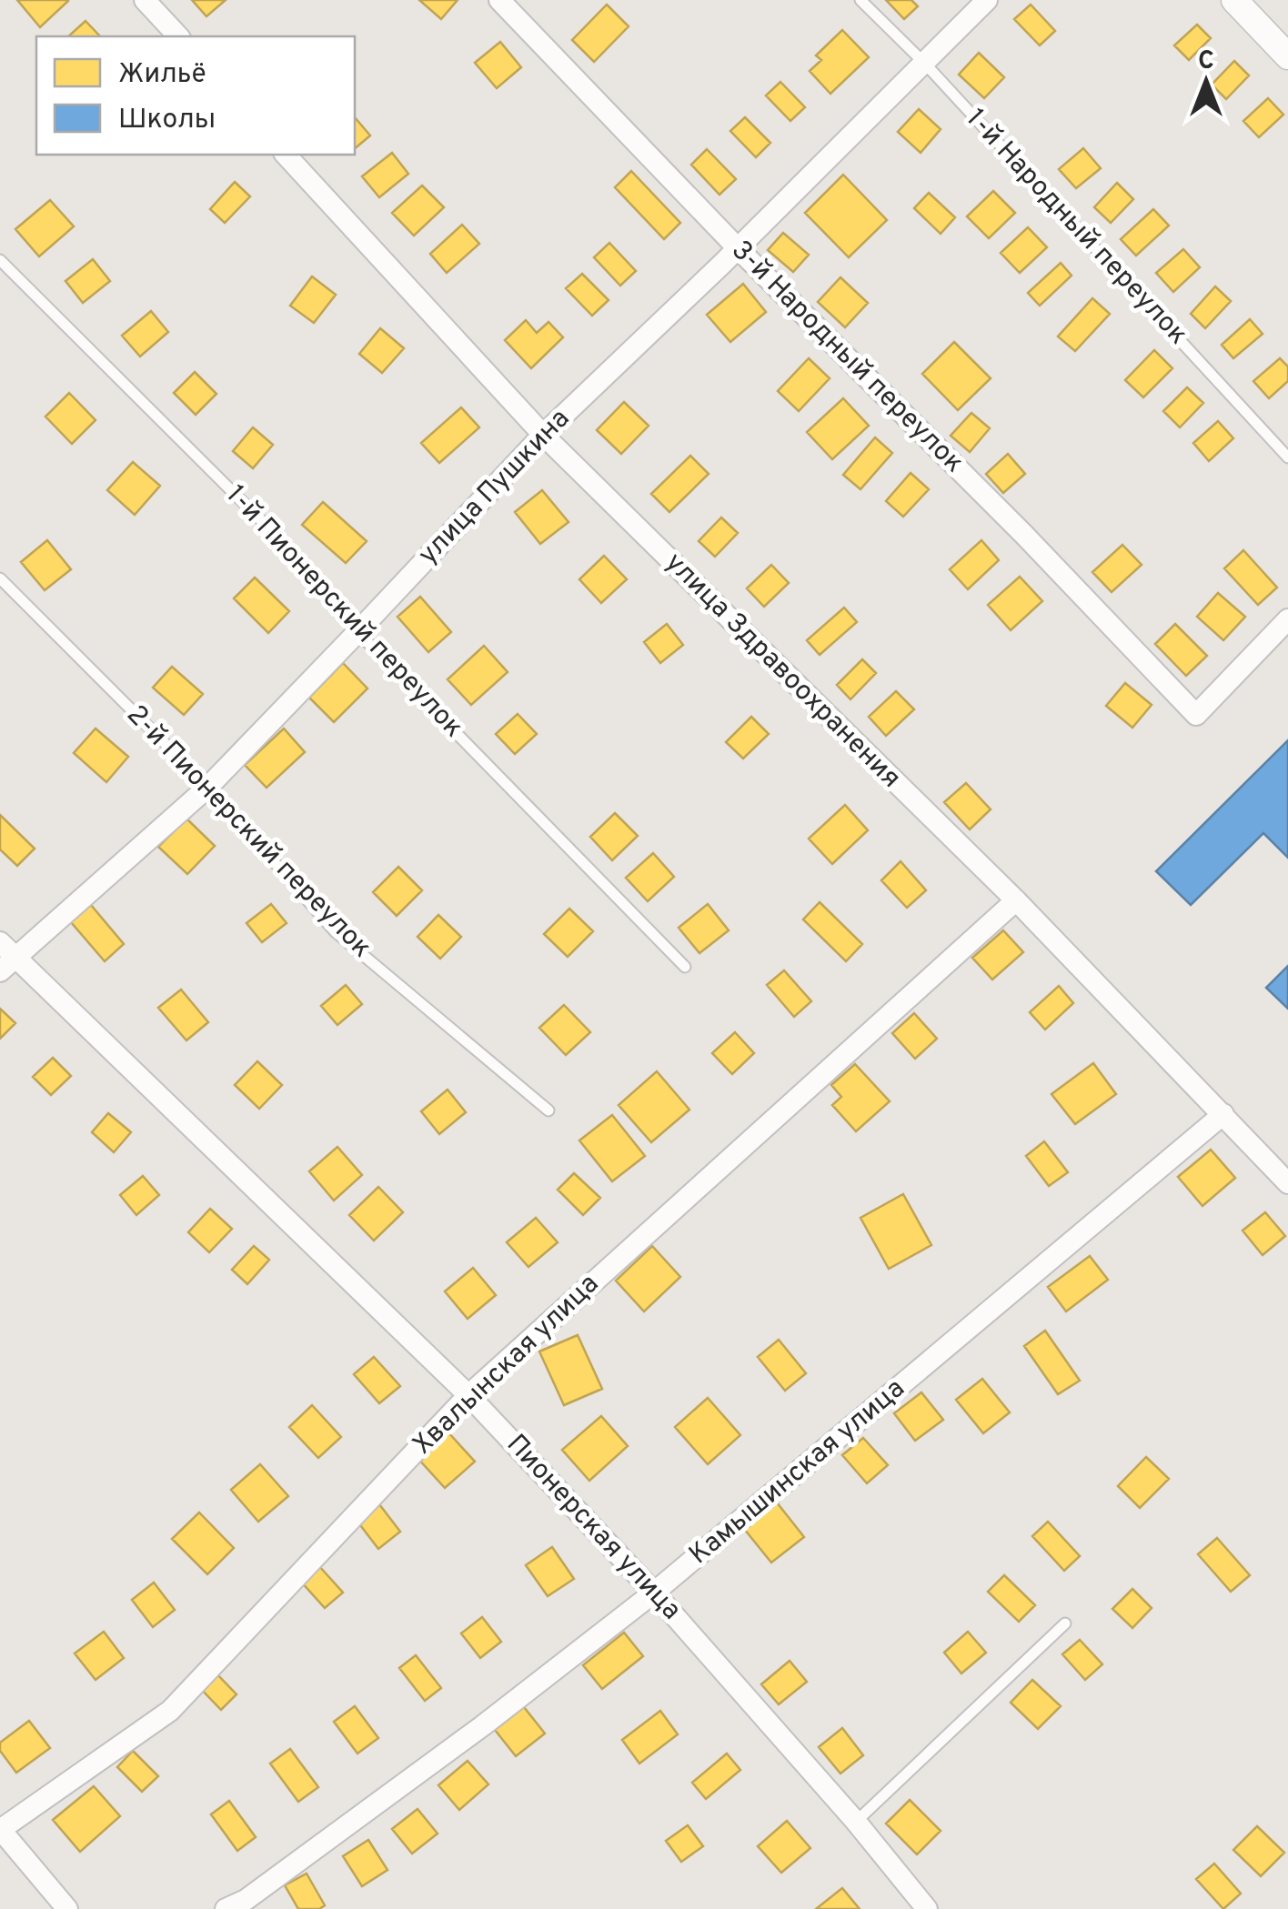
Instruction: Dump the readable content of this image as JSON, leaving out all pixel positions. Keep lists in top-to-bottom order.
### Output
{
  "streets": {
    "street": [
      "3-й Народный переулок",
      "улица Пушкина",
      "улица Здравоохранения",
      "Хвалынская улица",
      "Камышинская улица",
      "Пионерская улица"
    ],
    "lane": ["1-й Народный переулок", "1-й Пионерский переулок", "2-й Пионерский переулок"]
  },
  "crossings": [
    ["1-й Народный переулок", "улица Пушкина"],
    ["3-й Народный переулок", "улица Пушкина"],
    ["улица Пушкина", "1-й Пионерский переулок"],
    ["улица Пушкина", "улица Здравоохранения"],
    ["улица Пушкина", "2-й Пионерский переулок"],
    ["улица Пушкина", "Пионерская улица"],
    ["улица Здравоохранения", "Хвалынская улица"],
    ["улица Здравоохранения", "Камышинская улица"],
    ["Хвалынская улица", "Пионерская улица"],
    ["Камышинская улица", "Пионерская улица"]
  ],
  "legend": ["Жильё", "Школы"],
  "north": "top"
}
